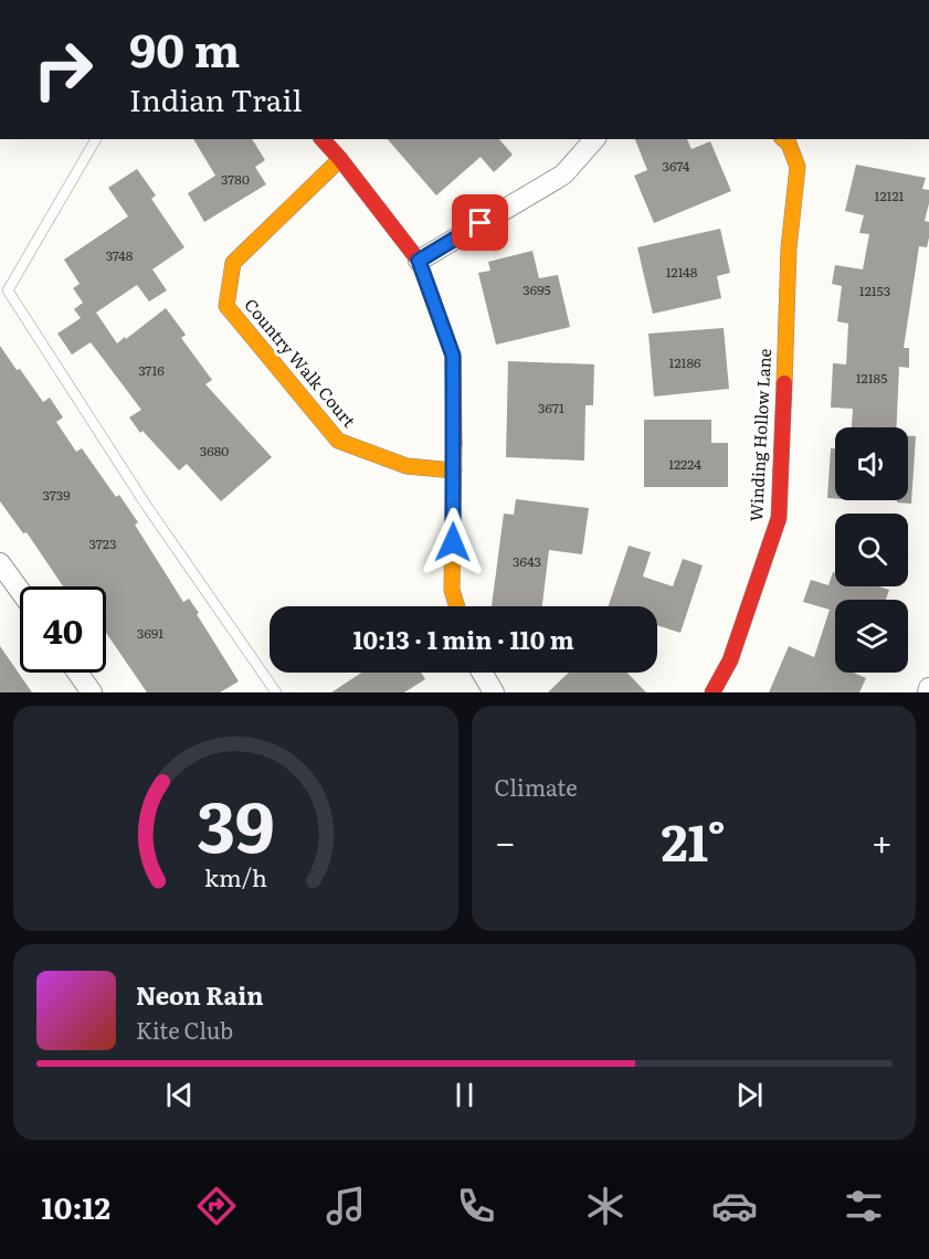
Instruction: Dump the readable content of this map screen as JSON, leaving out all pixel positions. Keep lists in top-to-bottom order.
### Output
{
  "streets": {
    "street": ["Country Walk Court", "Winding Hollow Lane"]
  },
  "house_numbers": [
    "3674",
    "3780",
    "12121",
    "3748",
    "12148",
    "3695",
    "12153",
    "12186",
    "3716",
    "12185",
    "3671",
    "3680",
    "12224",
    "3739",
    "3723",
    "3643",
    "3691"
  ],
  "page": {
    "turn": ["90 m", "Indian Trail"],
    "limit": "40",
    "trip": "10:13 · 1 min · 110 m",
    "tile": "Climate",
    "heat": ["−", "21°", "+"],
    "song": ["Neon Rain", "Kite Club"],
    "tabs": "10:12",
    "gauge": ["39", "km/h"]
  }
}
